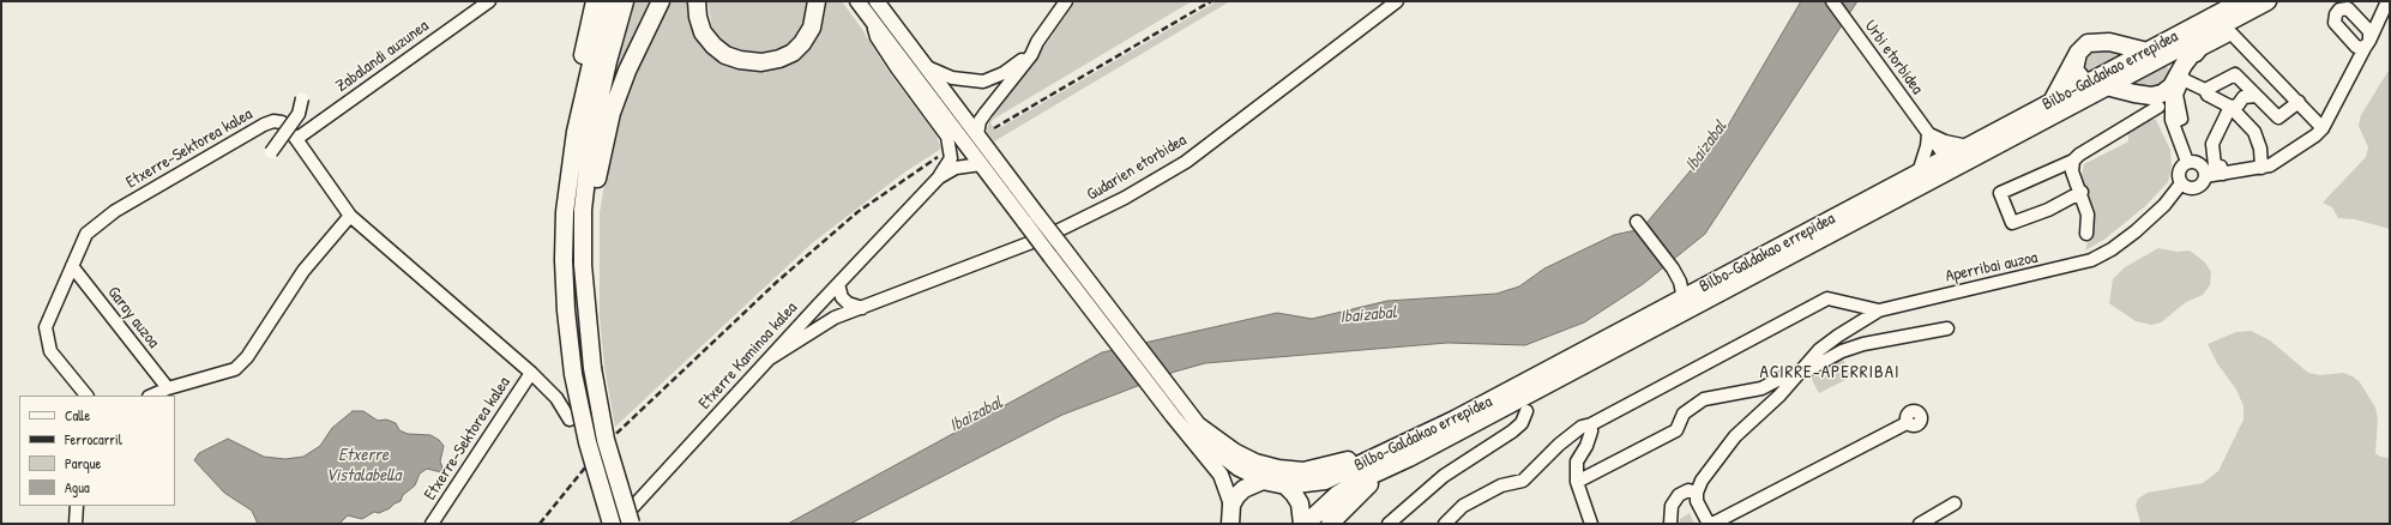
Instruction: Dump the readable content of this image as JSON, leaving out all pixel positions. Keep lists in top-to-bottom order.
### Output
{
  "streets": {
    "highway": ["Bilbo-Galdakao errepidea"],
    "street": [
      "Zabalandi auzunea",
      "Urbi etorbidea",
      "Etxerre-Sektorea kalea",
      "Gudarien etorbidea",
      "Aperribai auzoa",
      "Garay auzoa",
      "Etxerre Kaminoa kalea"
    ]
  },
  "crossings": [
    ["Zabalandi auzunea", "Etxerre-Sektorea kalea"],
    ["Urbi etorbidea", "Bilbo-Galdakao errepidea"],
    ["Etxerre-Sektorea kalea", "Garay auzoa"],
    ["Gudarien etorbidea", "Etxerre Kaminoa kalea"]
  ],
  "districts": ["AGIRRE-APERRIBAI"],
  "water": ["Ibaizabal", "Etxerre Vistalabella"],
  "legend": [
    "Calle",
    "Ferrocarril",
    "Parque",
    "Agua"
  ]
}
